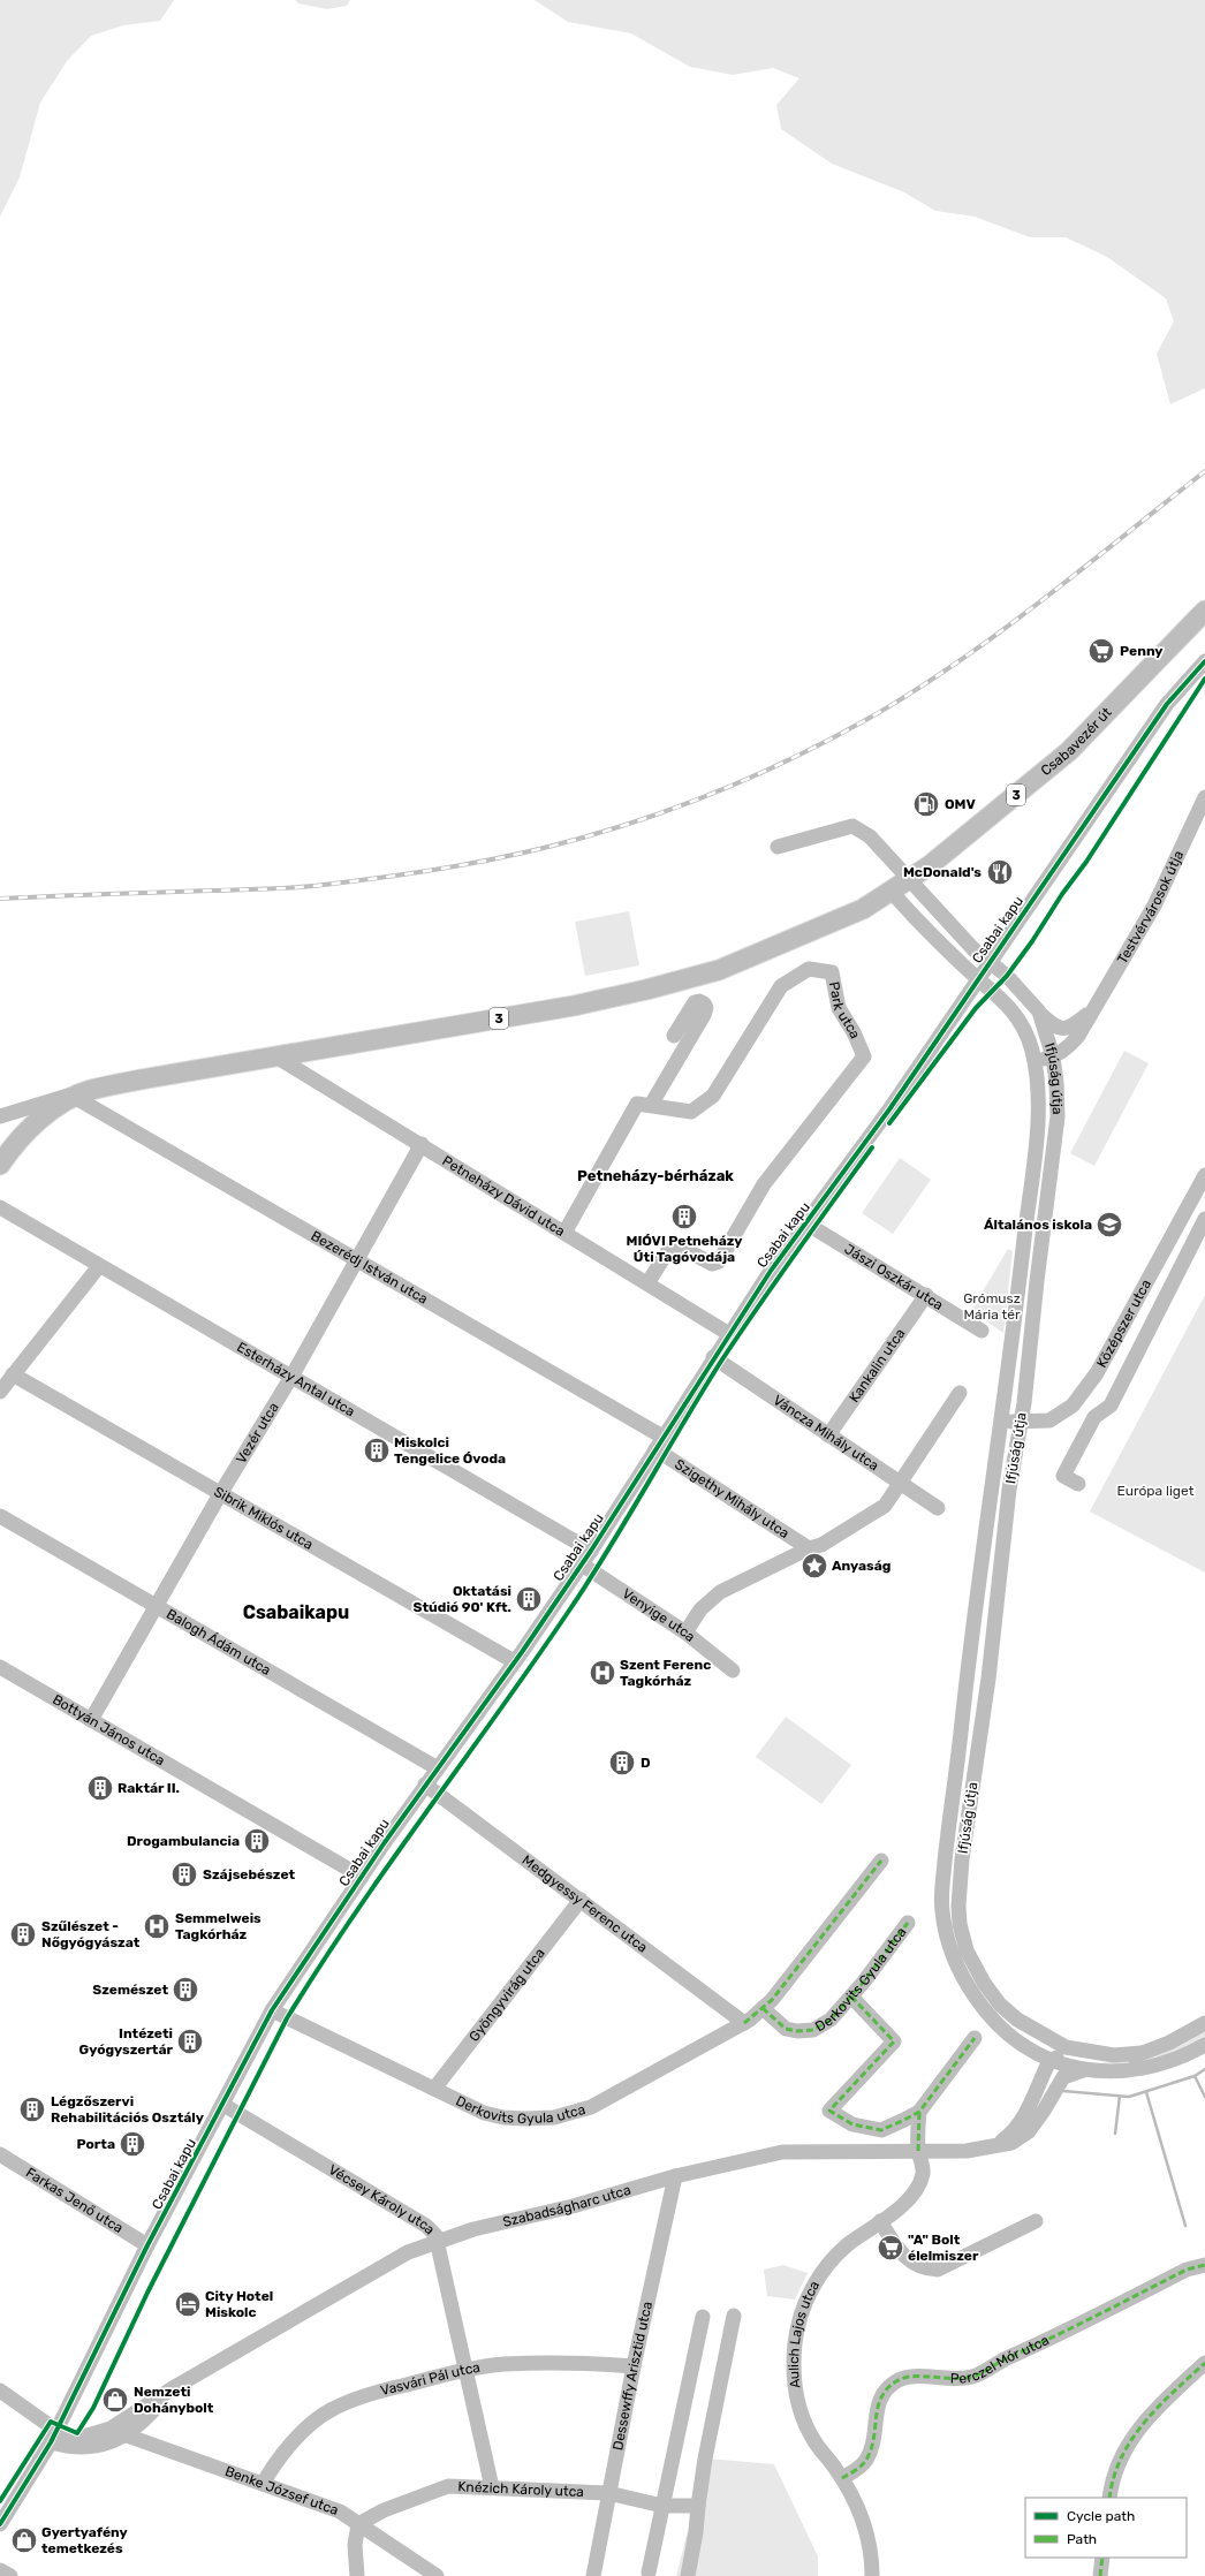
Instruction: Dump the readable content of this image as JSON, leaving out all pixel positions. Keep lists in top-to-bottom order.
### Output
{
  "streets": {
    "main road": ["Csabavezér út", "3"],
    "street": [
      "Testvérvárosok útja",
      "Csabai kapu",
      "Park utca",
      "Ifjúság útja",
      "Petneházy Dávid utca",
      "Bezerédj István utca",
      "Jászi Oszkár utca",
      "Középszer utca",
      "Kankalin utca",
      "Esterházy Antal utca",
      "Vezér utca",
      "Váncza Mihály utca",
      "Szigethy Mihály utca",
      "Sibrik Miklós utca",
      "Venyige utca",
      "Balogh Ádám utca",
      "Bottyán János utca",
      "Medgyessy Ferenc utca",
      "Derkovits Gyula utca",
      "Gyöngyvirág utca",
      "Farkas Jenő utca",
      "Vécsey Károly utca",
      "Szabadságharc utca",
      "Aulich Lajos utca",
      "Perczel Mór utca",
      "Dessewffy Arisztid utca",
      "Vasvári Pál utca",
      "Knézich Károly utca",
      "Benke József utca"
    ]
  },
  "crossings": [
    ["Csabavezér út", "3"],
    ["Csabavezér út", "Ifjúság útja"],
    ["3", "Ifjúság útja"],
    ["3", "Petneházy Dávid utca"],
    ["3", "Bezerédj István utca"],
    ["Testvérvárosok útja", "Ifjúság útja"],
    ["Csabai kapu", "Ifjúság útja"],
    ["Csabai kapu", "Petneházy Dávid utca"],
    ["Csabai kapu", "Bezerédj István utca"],
    ["Csabai kapu", "Jászi Oszkár utca"],
    ["Csabai kapu", "Esterházy Antal utca"],
    ["Csabai kapu", "Váncza Mihály utca"],
    ["Csabai kapu", "Szigethy Mihály utca"],
    ["Csabai kapu", "Sibrik Miklós utca"],
    ["Csabai kapu", "Venyige utca"],
    ["Csabai kapu", "Balogh Ádám utca"],
    ["Csabai kapu", "Bottyán János utca"],
    ["Csabai kapu", "Medgyessy Ferenc utca"],
    ["Csabai kapu", "Derkovits Gyula utca"],
    ["Csabai kapu", "Farkas Jenő utca"],
    ["Csabai kapu", "Vécsey Károly utca"],
    ["Csabai kapu", "Szabadságharc utca"],
    ["Park utca", "Petneházy Dávid utca"],
    ["Ifjúság útja", "Középszer utca"],
    ["Ifjúság útja", "Szabadságharc utca"],
    ["Petneházy Dávid utca", "Vezér utca"],
    ["Bezerédj István utca", "Vezér utca"],
    ["Bezerédj István utca", "Szigethy Mihály utca"],
    ["Jászi Oszkár utca", "Kankalin utca"],
    ["Kankalin utca", "Váncza Mihály utca"],
    ["Esterházy Antal utca", "Vezér utca"],
    ["Vezér utca", "Sibrik Miklós utca"],
    ["Vezér utca", "Balogh Ádám utca"],
    ["Vezér utca", "Bottyán János utca"],
    ["Medgyessy Ferenc utca", "Derkovits Gyula utca"],
    ["Medgyessy Ferenc utca", "Gyöngyvirág utca"],
    ["Derkovits Gyula utca", "Gyöngyvirág utca"],
    ["Vécsey Károly utca", "Szabadságharc utca"],
    ["Vécsey Károly utca", "Vasvári Pál utca"],
    ["Vécsey Károly utca", "Knézich Károly utca"],
    ["Szabadságharc utca", "Aulich Lajos utca"],
    ["Szabadságharc utca", "Dessewffy Arisztid utca"],
    ["Szabadságharc utca", "Benke József utca"],
    ["Aulich Lajos utca", "Perczel Mór utca"],
    ["Dessewffy Arisztid utca", "Vasvári Pál utca"],
    ["Dessewffy Arisztid utca", "Knézich Károly utca"],
    ["Vasvári Pál utca", "Benke József utca"],
    ["Knézich Károly utca", "Benke József utca"]
  ],
  "districts": ["Petneházy-bérházak", "Csabaikapu"],
  "parks": ["Grómusz Mária tér", "Európa liget"],
  "places": {
    "supermarket": ["Penny", "\"A\" Bolt élelmiszer"],
    "fuel station": ["OMV"],
    "restaurant": ["McDonald's"],
    "building": [
      "MIÓVI Petneházy Úti Tagóvodája",
      "Miskolci Tengelice Óvoda",
      "Oktatási Stúdió 90' Kft.",
      "D",
      "Raktár II.",
      "Drogambulancia",
      "Szájsebészet",
      "Szűlészet - Nőgyógyászat",
      "Szemészet",
      "Intézeti Gyógyszertár",
      "Légzőszervi Rehabilitációs Osztály",
      "Porta"
    ],
    "school or university": ["Általános iskola"],
    "place": ["Anyaság"],
    "hospital": ["Szent Ferenc Tagkórház", "Semmelweis Tagkórház"],
    "hotel": ["City Hotel Miskolc"],
    "shop": ["Nemzeti Dohánybolt", "Gyertyafény temetkezés"]
  },
  "legend": ["Cycle path", "Path"]
}
